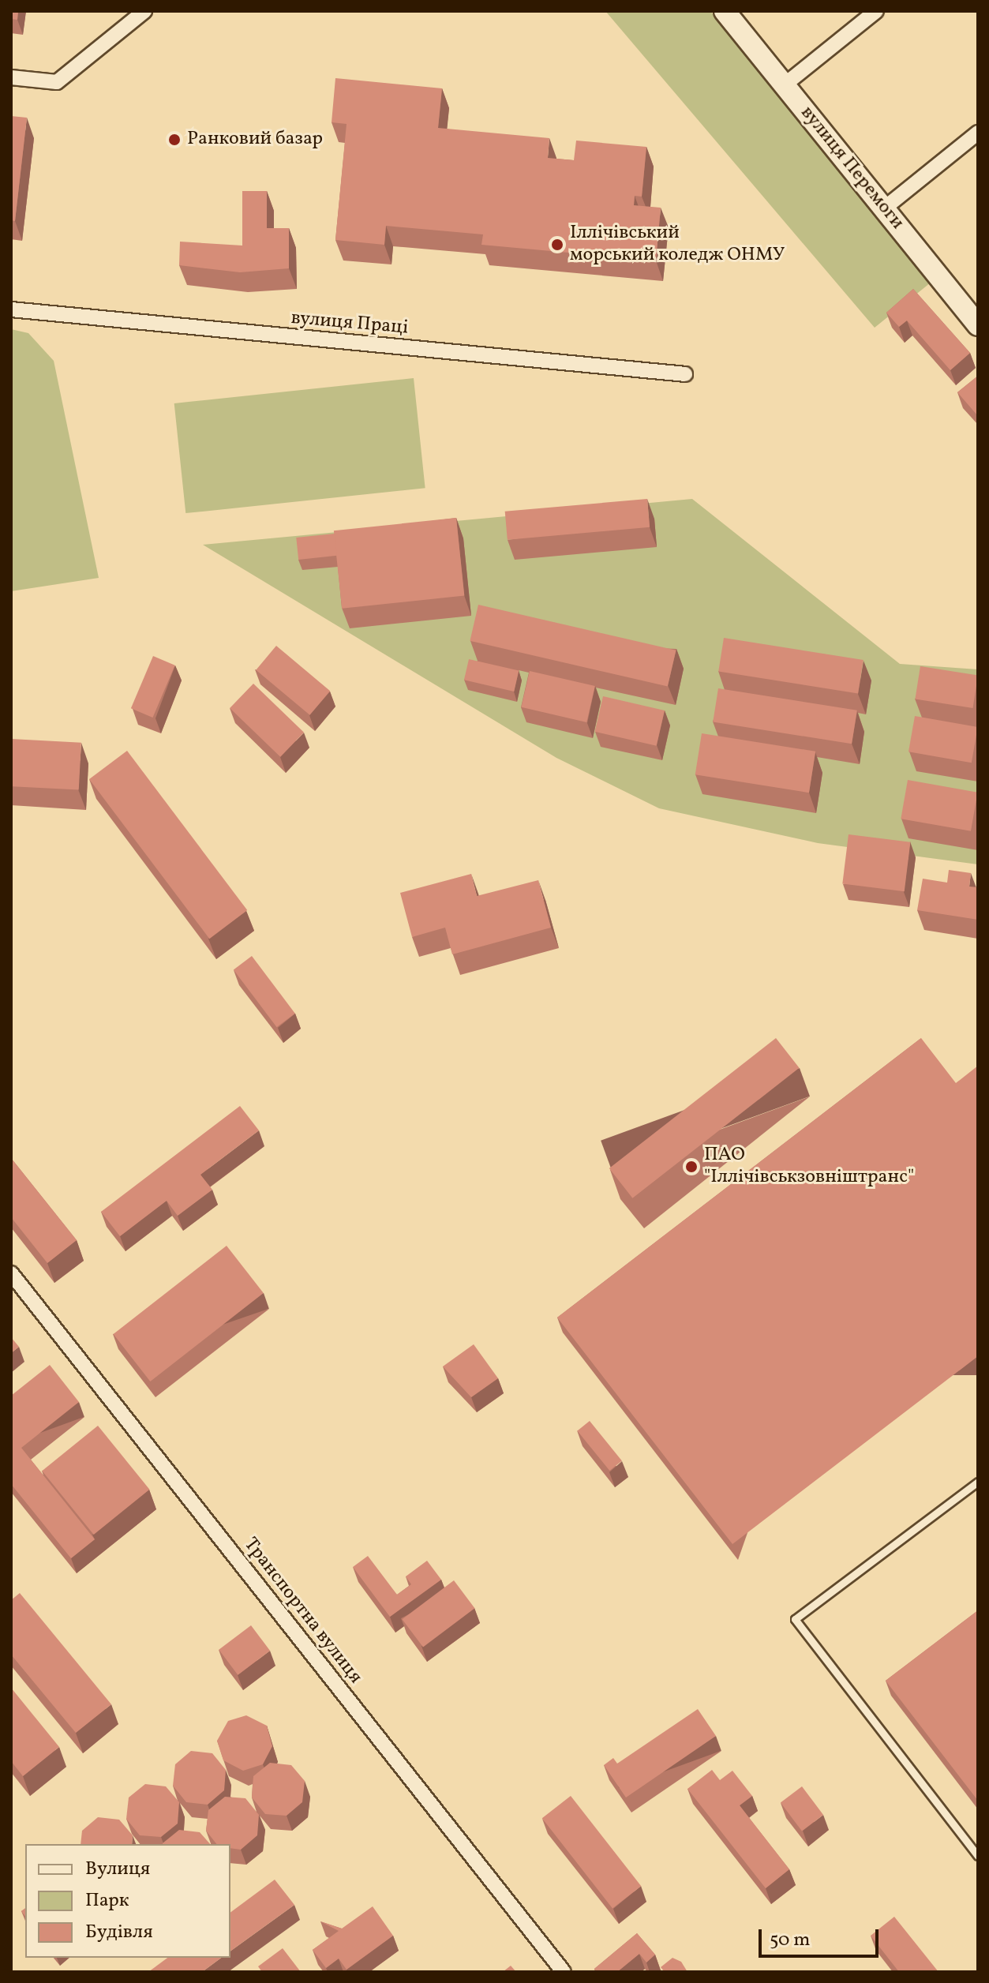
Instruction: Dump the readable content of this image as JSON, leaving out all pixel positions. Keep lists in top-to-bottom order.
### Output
{
  "streets": {
    "main road": ["вулиця Перемоги"],
    "street": ["вулиця Праці", "Транспортна вулиця"]
  },
  "places": ["Ранковий базар", "Іллічівський морський коледж ОНМУ", "ПАО \"Іллічівськзовніштранс\""],
  "legend": ["Вулиця", "Парк", "Будівля"],
  "scale_bar": "50 m"
}
